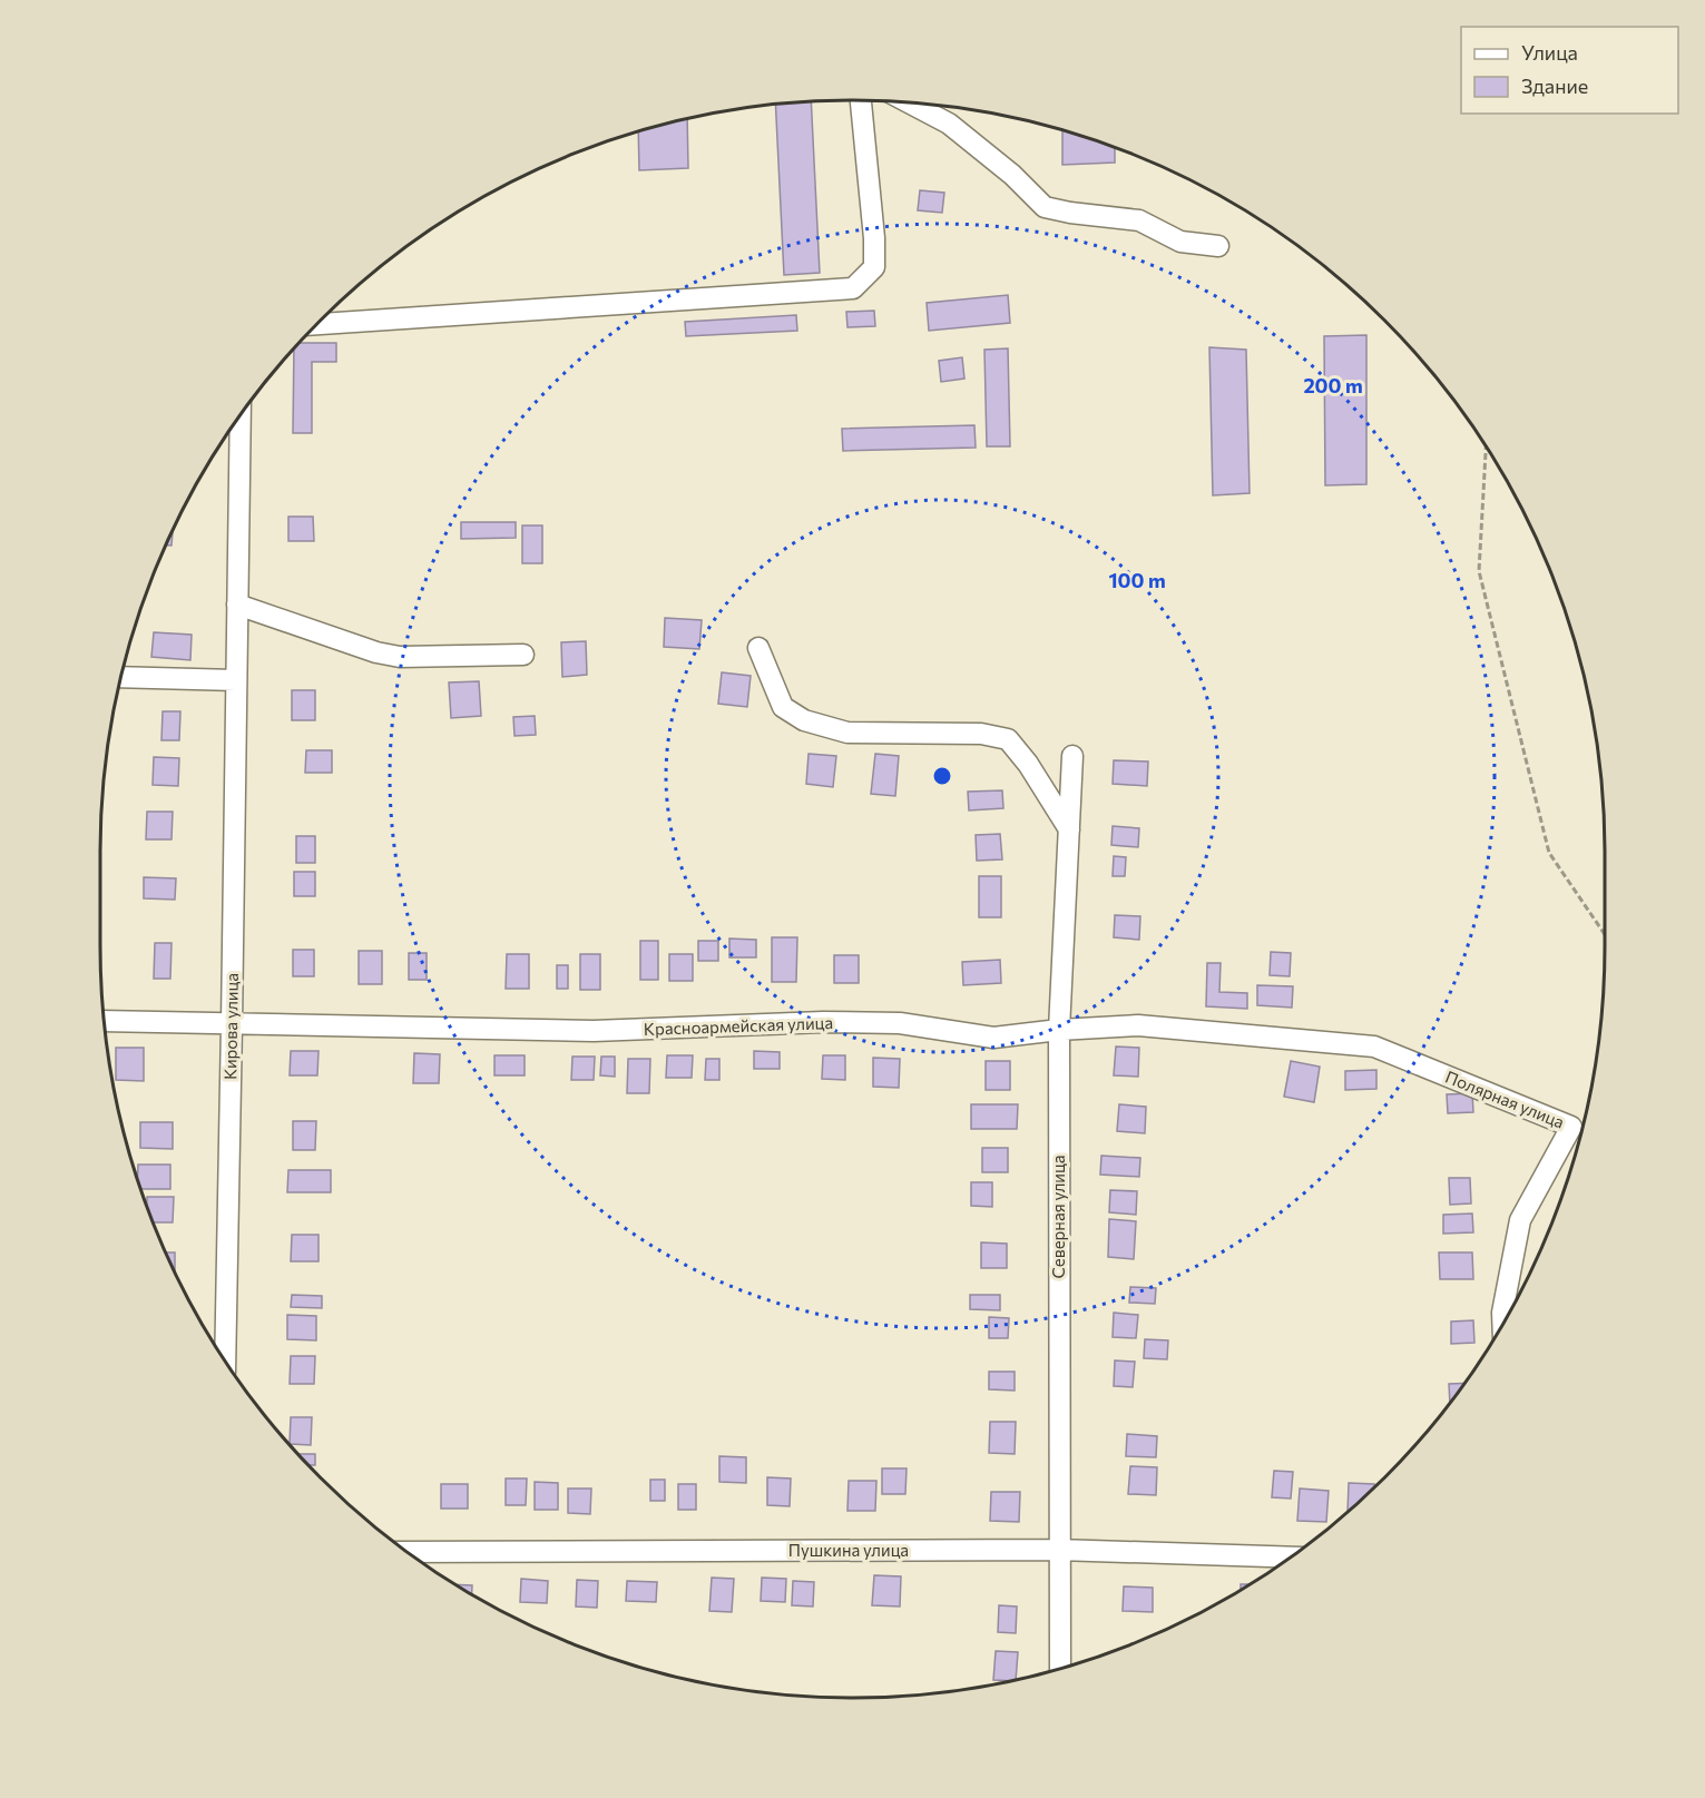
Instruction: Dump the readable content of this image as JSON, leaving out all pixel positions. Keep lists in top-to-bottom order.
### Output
{
  "streets": {
    "street": [
      "Кирова улица",
      "Красноармейская улица",
      "Полярная улица",
      "Северная улица",
      "Пушкина улица"
    ]
  },
  "crossings": [
    ["Кирова улица", "Красноармейская улица"],
    ["Красноармейская улица", "Полярная улица"],
    ["Красноармейская улица", "Северная улица"],
    ["Северная улица", "Пушкина улица"]
  ],
  "legend": ["Улица", "Здание"],
  "rings": ["200 m", "100 m"]
}
